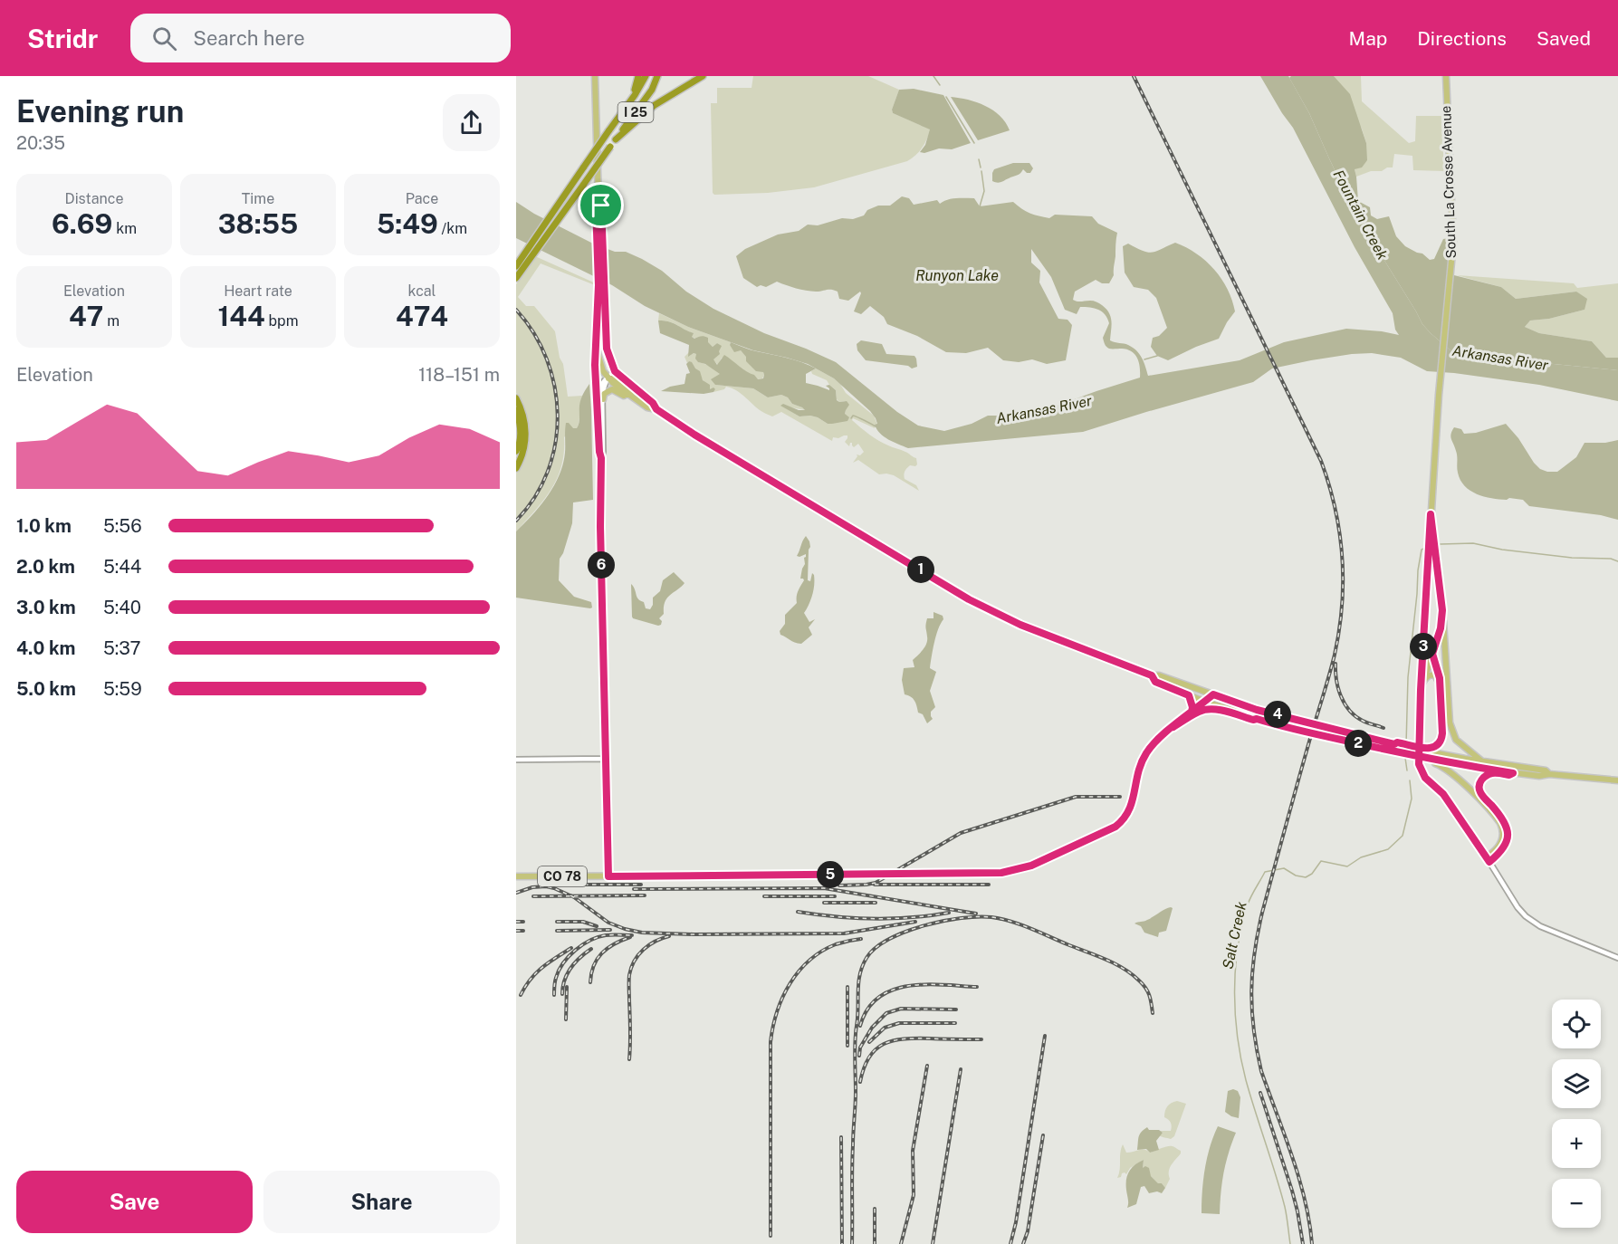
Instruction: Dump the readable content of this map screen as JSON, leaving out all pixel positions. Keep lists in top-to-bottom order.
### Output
{
  "streets": {
    "highway": ["I 25"],
    "main road": ["South La Crosse Avenue", "CO 78"]
  },
  "water": [
    "Fountain Creek",
    "Runyon Lake",
    "Arkansas River",
    "Salt Creek"
  ],
  "page": {
    "header": "Stridr",
    "search": "Search here",
    "nav": ["Map", "Directions", "Saved"],
    "heading": ["Evening run", "20:35"],
    "stats": [
      ["Distance", "6.69 km"],
      ["Time", "38:55"],
      ["Pace", "5:49 /km"],
      ["Elevation", "47 m"],
      ["Heart rate", "144 bpm"],
      ["kcal", "474"]
    ],
    "chart": ["Elevation", "118–151 m"],
    "list": [
      {
        "name": "1.0 km",
        "note": "5:56"
      },
      {
        "name": "2.0 km",
        "note": "5:44"
      },
      {
        "name": "3.0 km",
        "note": "5:40"
      },
      {
        "name": "4.0 km",
        "note": "5:37"
      },
      {
        "name": "5.0 km",
        "note": "5:59"
      }
    ],
    "pins": [
      "6",
      "1",
      "3",
      "4",
      "2",
      "5"
    ],
    "map_buttons": ["+", "−"],
    "buttons": ["Save", "Share"]
  }
}
